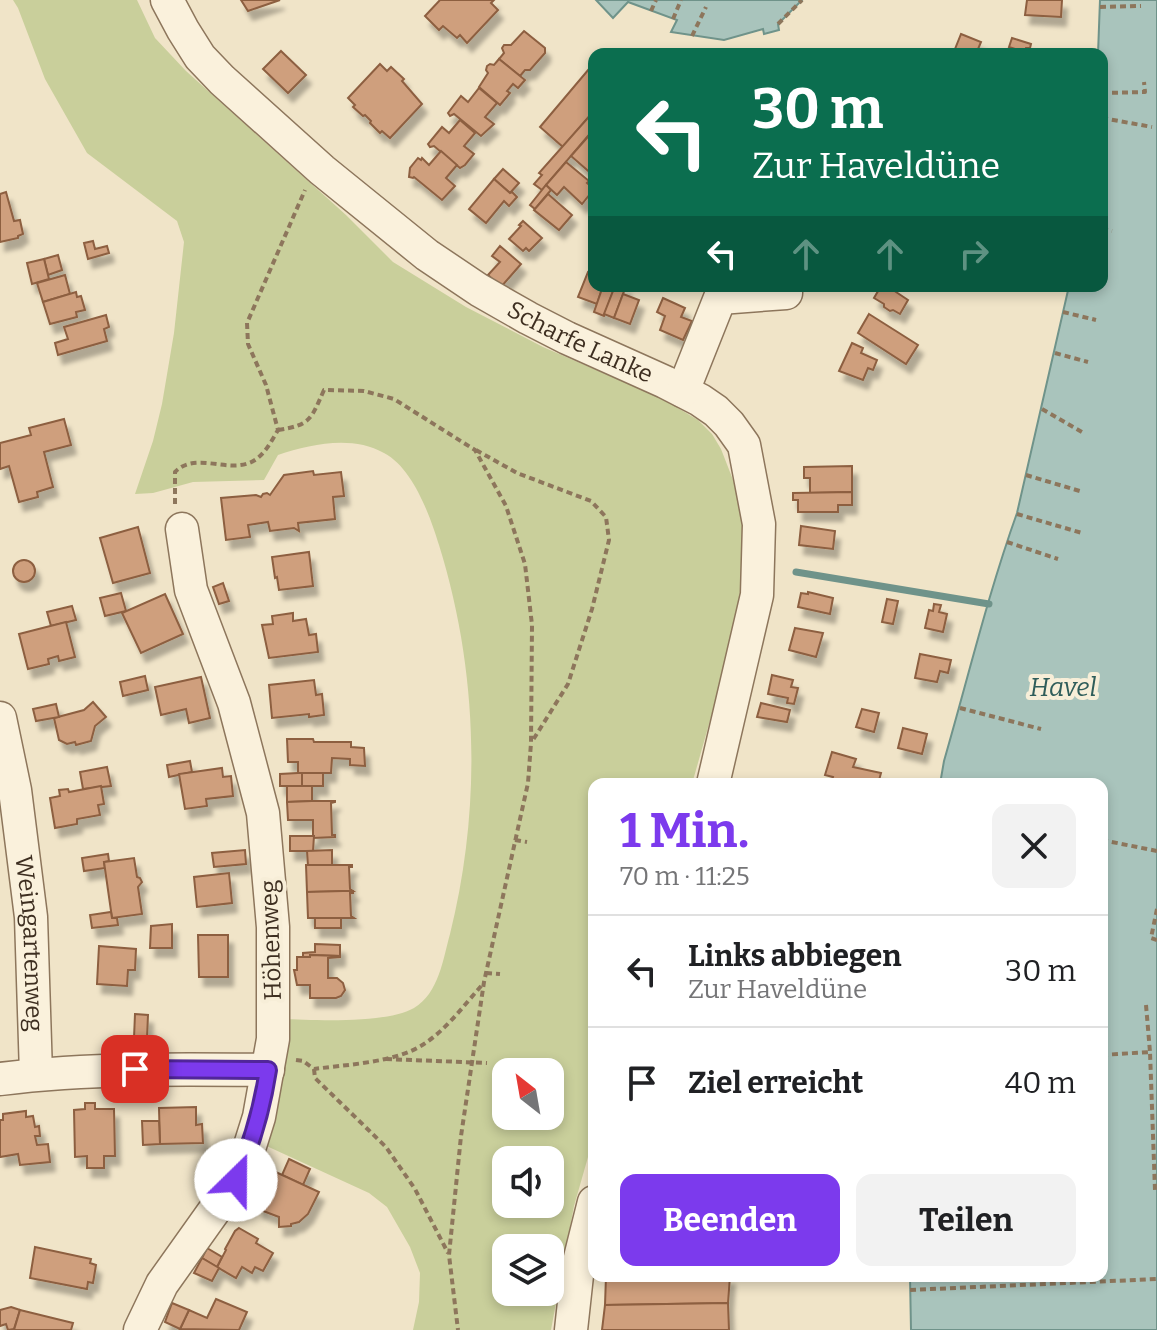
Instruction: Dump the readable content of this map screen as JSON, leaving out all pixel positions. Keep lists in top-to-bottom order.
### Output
{
  "streets": {
    "street": ["Scharfe Lanke", "Höhenweg", "Weingartenweg"]
  },
  "water": ["Havel"],
  "north": "top left",
  "page": {
    "turn": ["30 m", "Zur Haveldüne"],
    "heading": ["1 Min.", "70 m · 11:25"],
    "list": [
      {
        "name": "Links abbiegen",
        "note": "Zur Haveldüne",
        "value": "30 m"
      },
      {
        "name": "Ziel erreicht",
        "value": "40 m"
      }
    ],
    "buttons": ["Beenden", "Teilen"]
  }
}
